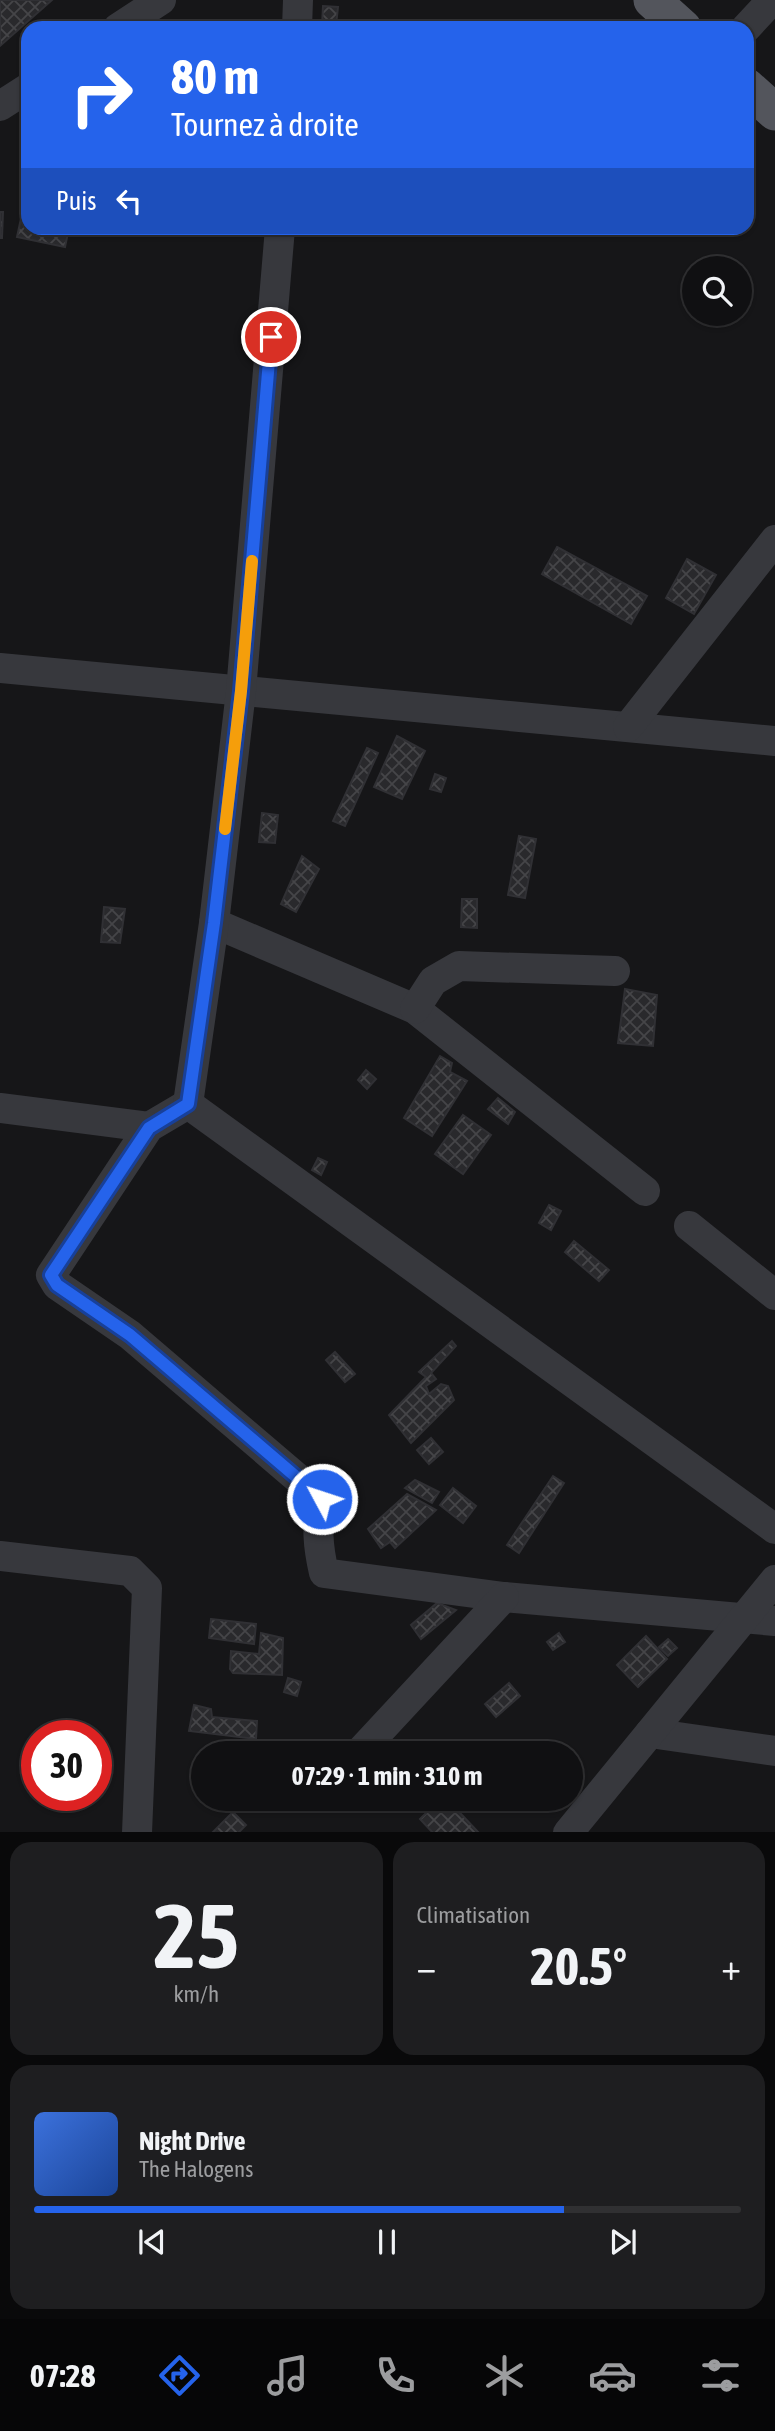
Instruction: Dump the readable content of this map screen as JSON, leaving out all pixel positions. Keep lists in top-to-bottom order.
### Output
{
  "page": {
    "turn": ["80 m", "Tournez à droite"],
    "then": "Puis",
    "limit": "30",
    "trip": "07:29 · 1 min · 310 m",
    "tile": [
      ["25", "km/h"],
      "Climatisation"
    ],
    "heat": ["−", "20.5°", "+"],
    "song": ["Night Drive", "The Halogens"],
    "tabs": "07:28"
  }
}
